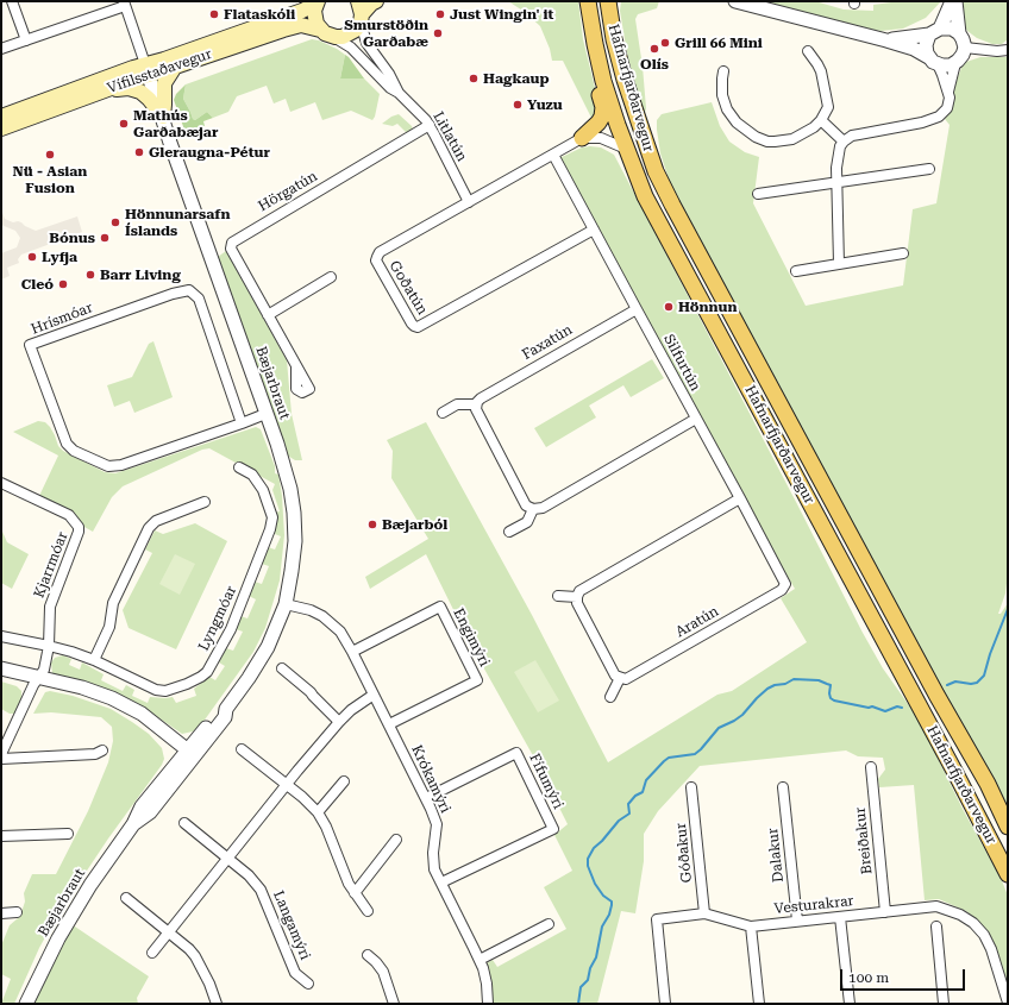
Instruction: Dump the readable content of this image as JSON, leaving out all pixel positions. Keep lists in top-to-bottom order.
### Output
{
  "streets": {
    "main road": ["Vífilsstaðavegur", "Hafnarfjarðarvegur"],
    "street": [
      "Litlatún",
      "Hörgatún",
      "Goðatún",
      "Hrísmóar",
      "Faxatún",
      "Silfurtún",
      "Bæjarbraut",
      "Kjarrmóar",
      "Lyngmóar",
      "Aratún",
      "Engimýri",
      "Krókamýri",
      "Fífumýri",
      "Breiðakur",
      "Góðakur",
      "Dalakur",
      "Vesturakrar",
      "Langamýri"
    ]
  },
  "crossings": [
    ["Vífilsstaðavegur", "Litlatún"],
    ["Vífilsstaðavegur", "Bæjarbraut"],
    ["Litlatún", "Hörgatún"],
    ["Litlatún", "Goðatún"],
    ["Goðatún", "Silfurtún"],
    ["Hrísmóar", "Bæjarbraut"],
    ["Faxatún", "Silfurtún"],
    ["Silfurtún", "Aratún"],
    ["Bæjarbraut", "Krókamýri"],
    ["Kjarrmóar", "Lyngmóar"],
    ["Engimýri", "Krókamýri"],
    ["Krókamýri", "Fífumýri"],
    ["Breiðakur", "Vesturakrar"],
    ["Góðakur", "Vesturakrar"],
    ["Dalakur", "Vesturakrar"]
  ],
  "places": [
    "Flataskóli",
    "Just Wingin' it",
    "Smurstöðin Garðabæ",
    "Grill 66 Mini",
    "Olís",
    "Hagkaup",
    "Yuzu",
    "Mathús Garðabæjar",
    "Gleraugna-Pétur",
    "Nü - Asian Fusion",
    "Hönnunarsafn Íslands",
    "Bónus",
    "Lyfja",
    "Barr Living",
    "Cleó",
    "Hönnun",
    "Bæjarból"
  ],
  "scale_bar": "100 m"
}
